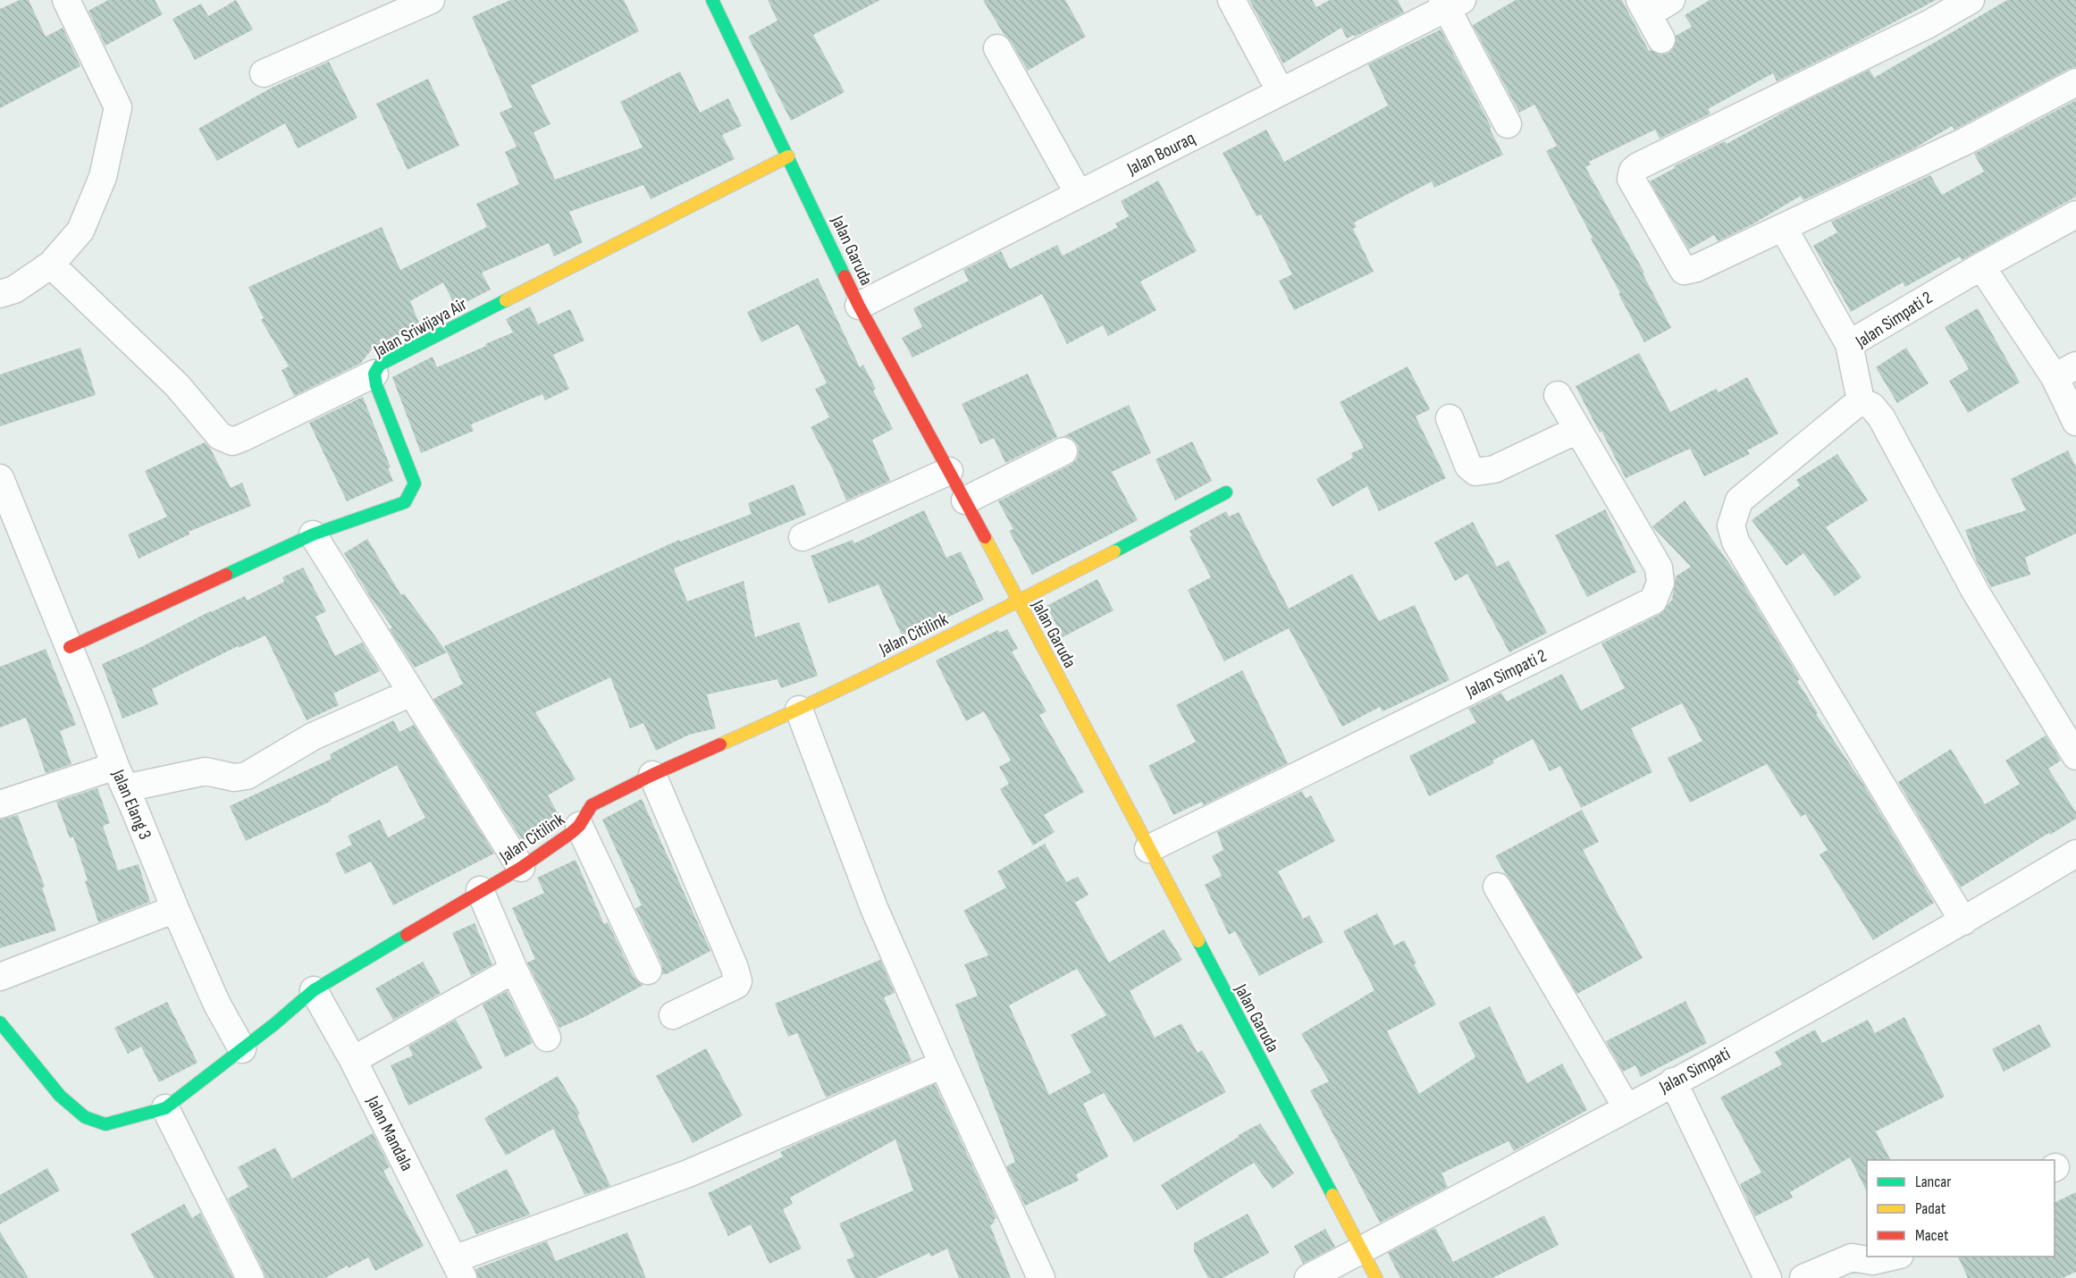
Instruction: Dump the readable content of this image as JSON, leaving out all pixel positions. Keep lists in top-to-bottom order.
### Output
{
  "streets": {
    "street": [
      "Jalan Bouraq",
      "Jalan Garuda",
      "Jalan Simpati 2",
      "Jalan Sriwijaya Air",
      "Jalan Citilink",
      "Jalan Elang 3",
      "Jalan Simpati",
      "Jalan Mandala"
    ]
  },
  "crossings": [
    ["Jalan Bouraq", "Jalan Garuda"],
    ["Jalan Garuda", "Jalan Simpati 2"],
    ["Jalan Garuda", "Jalan Sriwijaya Air"],
    ["Jalan Garuda", "Jalan Citilink"],
    ["Jalan Garuda", "Jalan Simpati"],
    ["Jalan Sriwijaya Air", "Jalan Elang 3"],
    ["Jalan Citilink", "Jalan Elang 3"],
    ["Jalan Citilink", "Jalan Mandala"]
  ],
  "legend": ["Lancar", "Padat", "Macet"]
}
